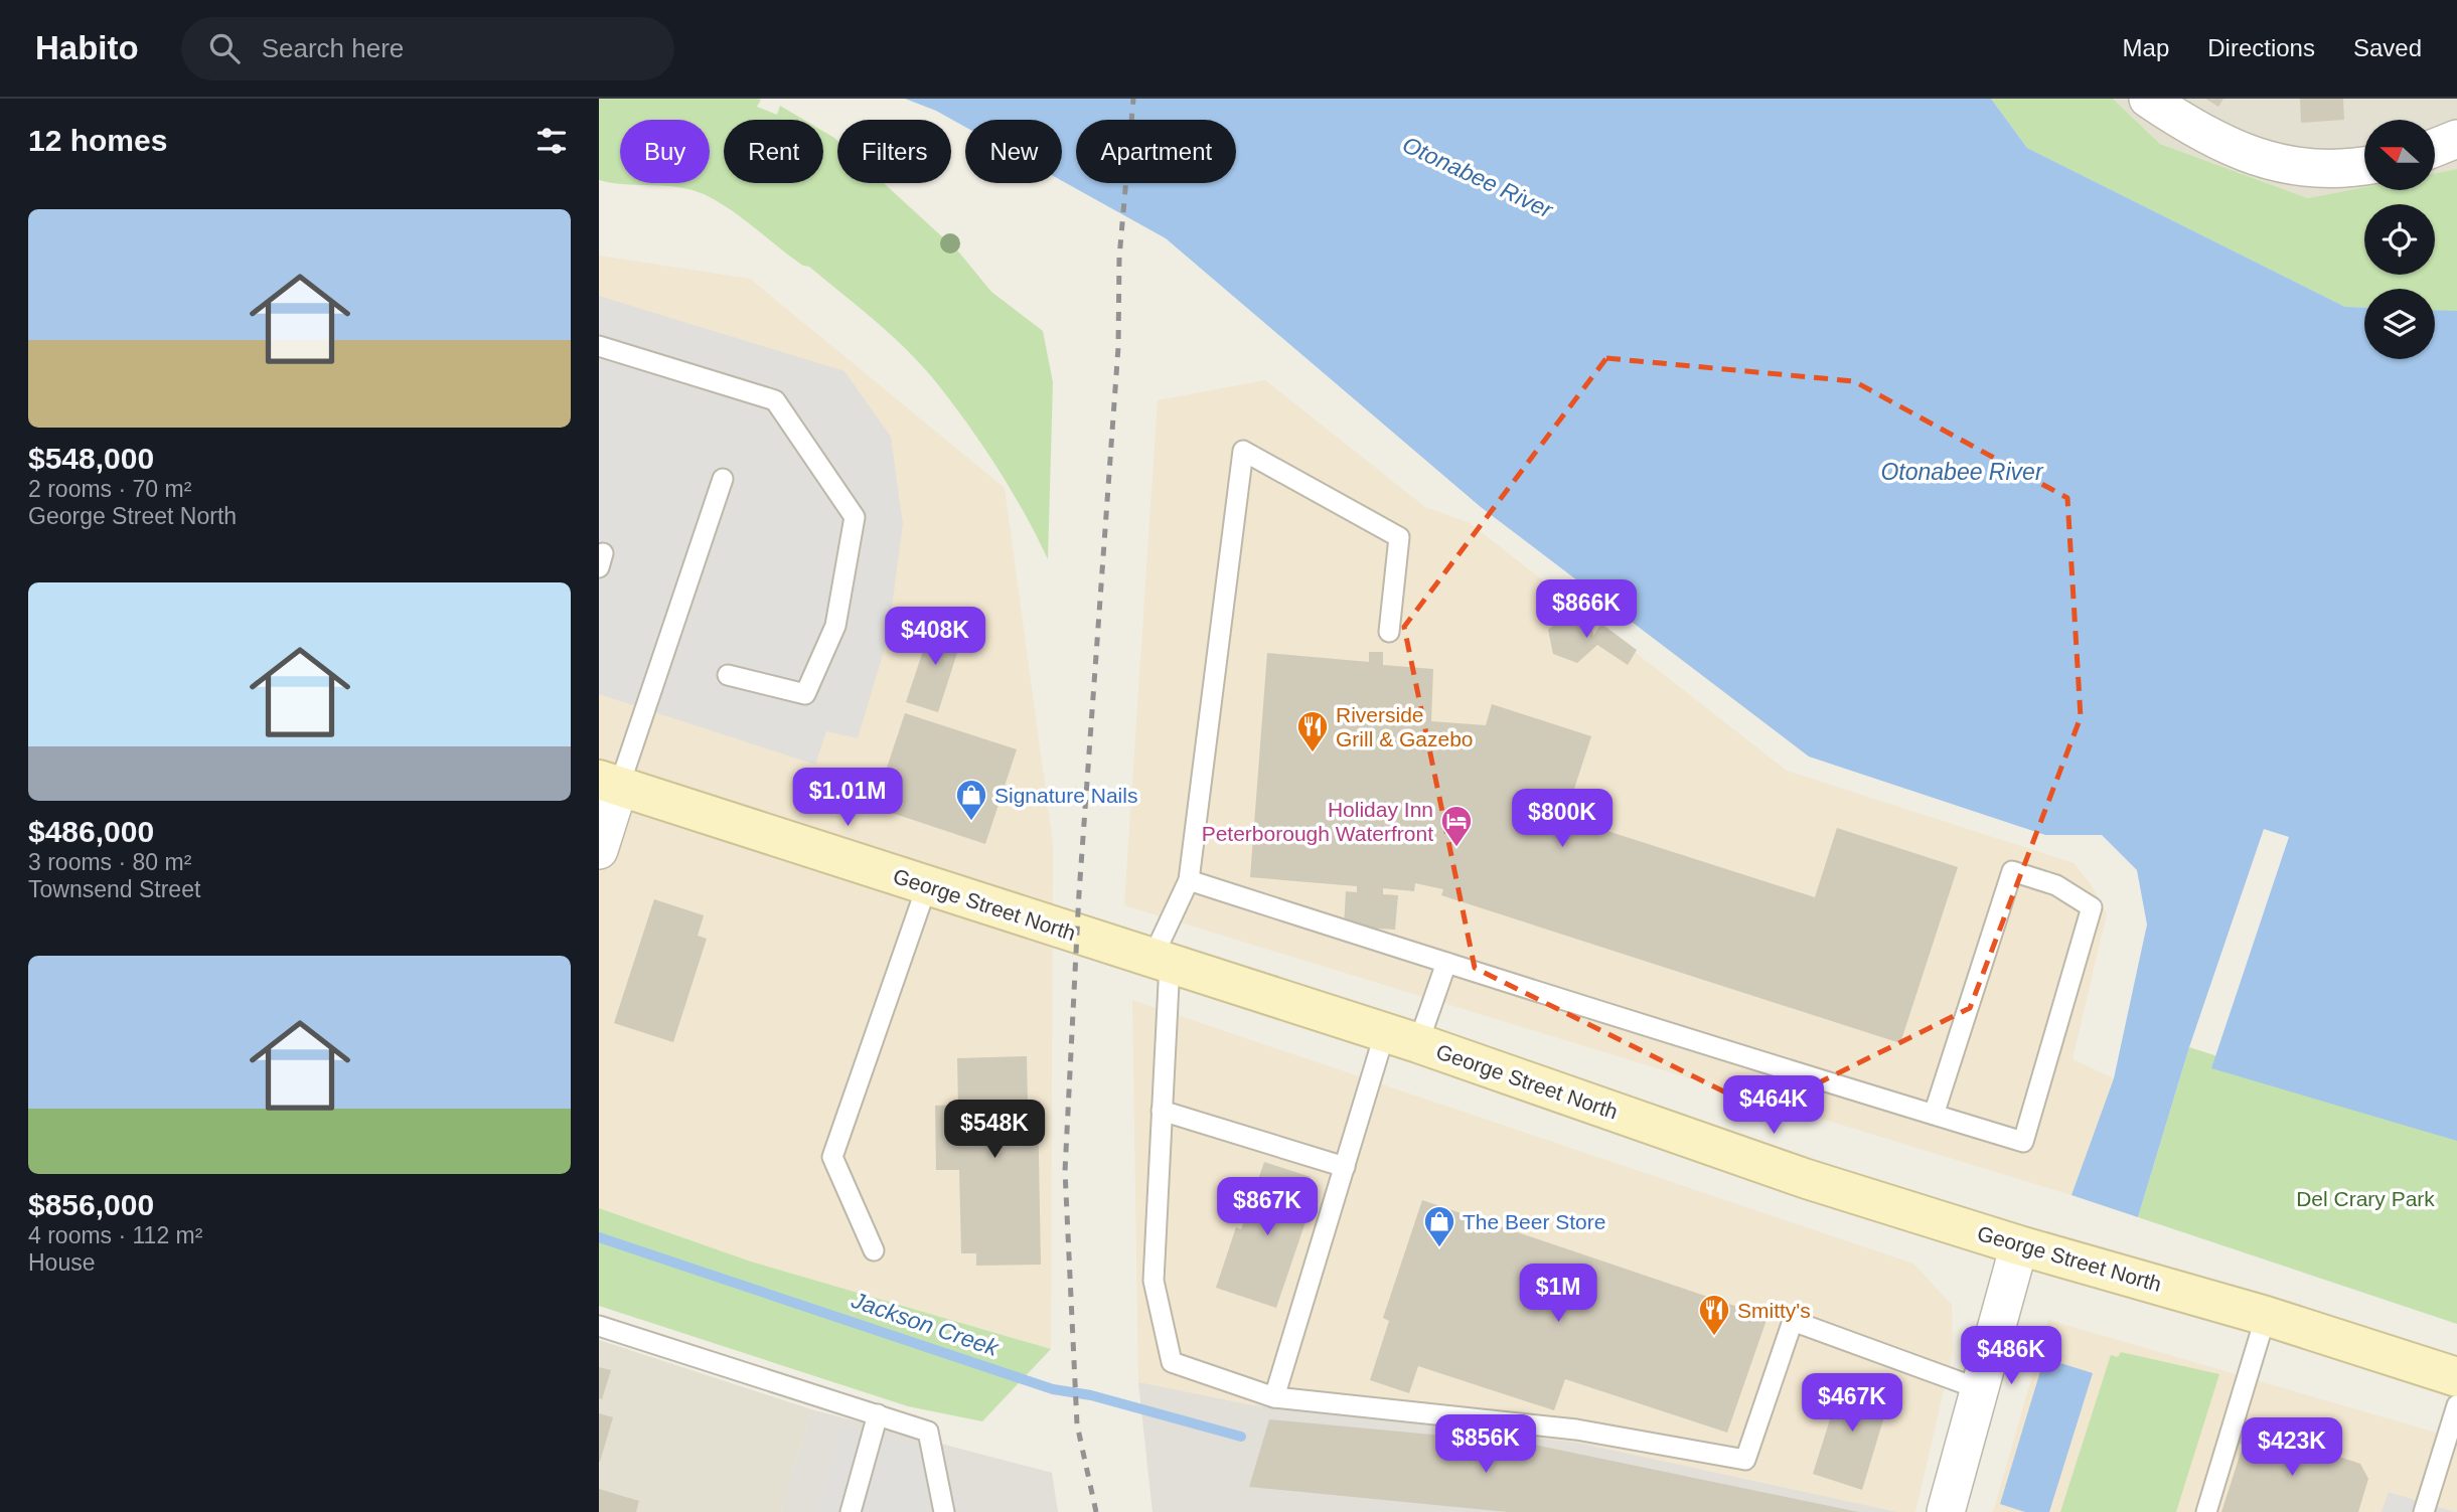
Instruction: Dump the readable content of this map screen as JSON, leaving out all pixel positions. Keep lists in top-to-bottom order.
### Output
{
  "streets": {
    "main road": ["George Street North"]
  },
  "water": ["Otonabee River", "Jackson Creek"],
  "parks": ["Del Crary Park"],
  "places": {
    "restaurant": ["Riverside Grill & Gazebo", "Smitty's"],
    "shop": ["Signature Nails", "The Beer Store"],
    "hotel": ["Holiday Inn Peterborough Waterfront"]
  },
  "north": "left",
  "page": {
    "header": "Habito",
    "search": "Search here",
    "nav": ["Map", "Directions", "Saved"],
    "heading": "12 homes",
    "chip": [
      "Buy",
      "Rent",
      "Filters",
      "New",
      "Apartment"
    ],
    "list": [
      {
        "name": "$548,000",
        "note": "2 rooms · 70 m² · George Street North"
      },
      {
        "name": "$486,000",
        "note": "3 rooms · 80 m² · Townsend Street"
      },
      {
        "name": "$856,000",
        "note": "4 rooms · 112 m² · House"
      }
    ],
    "price": [
      "$866K",
      "$408K",
      "$1.01M",
      "$800K",
      "$464K",
      "$548K",
      "$867K",
      "$1M",
      "$486K",
      "$467K",
      "$856K",
      "$423K"
    ]
  }
}
